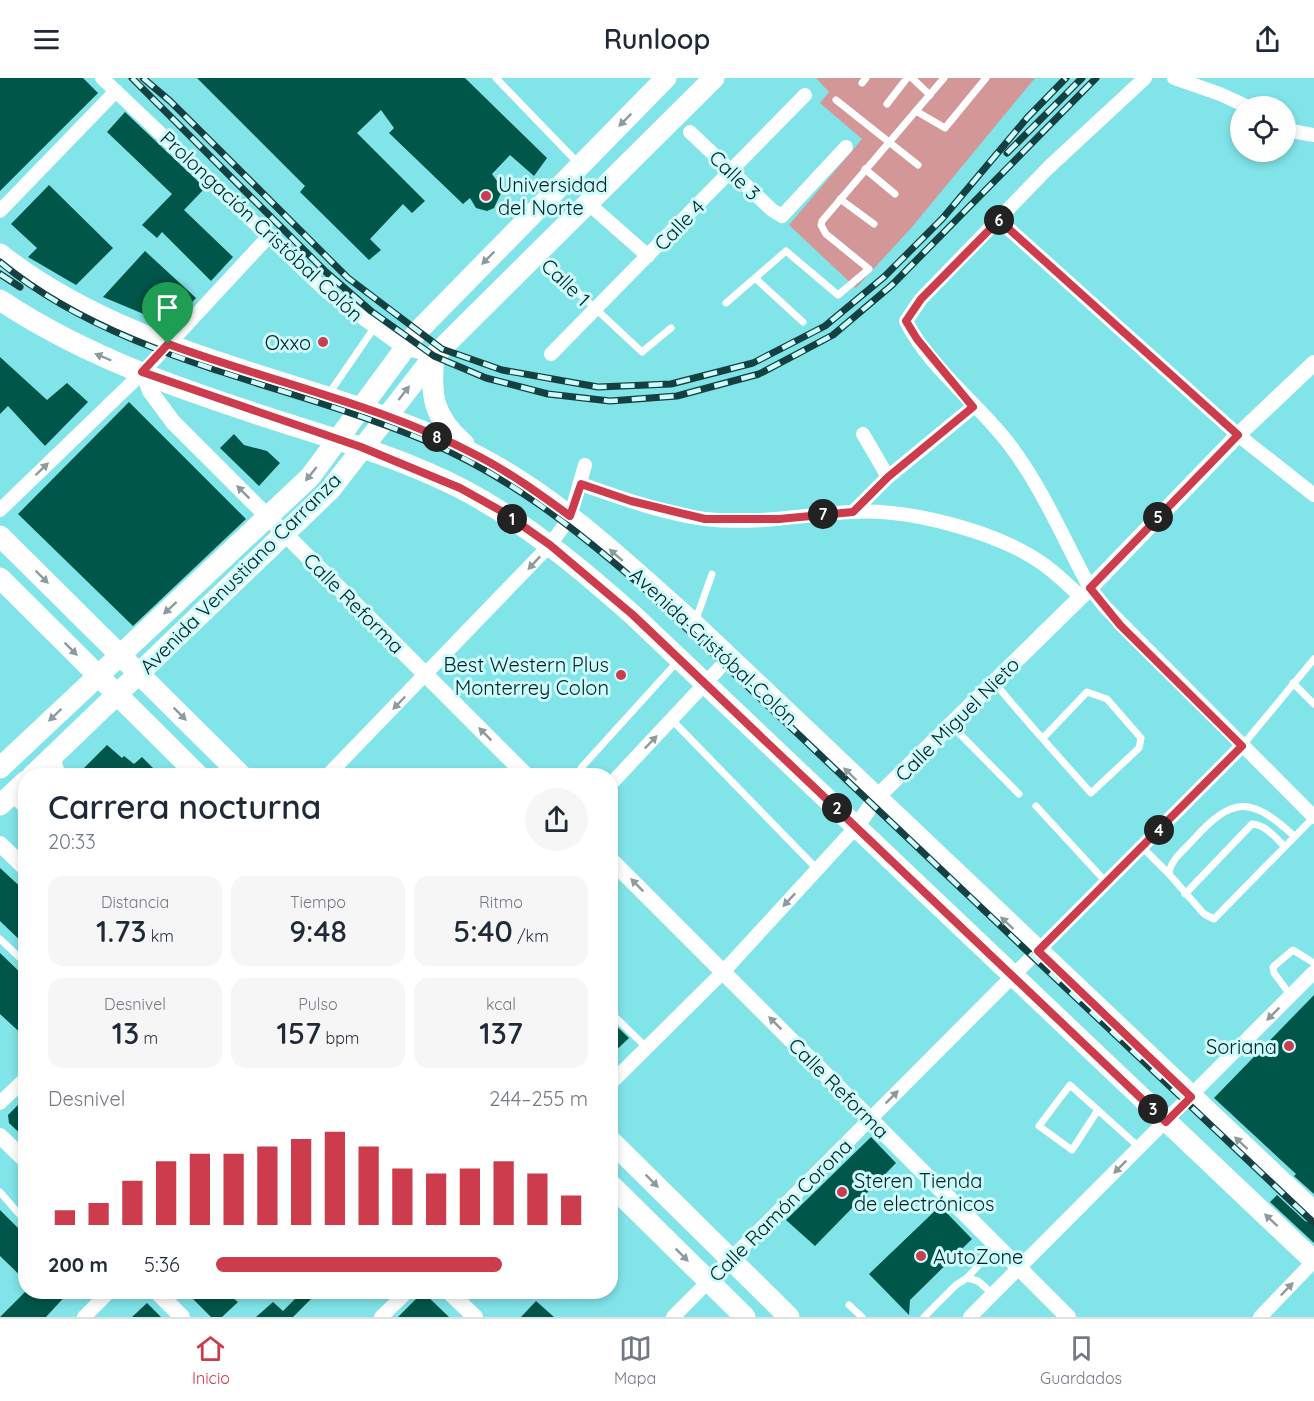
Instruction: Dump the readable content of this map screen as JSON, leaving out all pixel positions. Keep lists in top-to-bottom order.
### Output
{
  "streets": {
    "main road": ["Avenida Venustiano Carranza", "Avenida Cristóbal Colón"],
    "street": [
      "Calle 3",
      "Calle 4",
      "Prolongación Cristóbal Colón",
      "Calle Reforma",
      "Calle Miguel Nieto",
      "Calle Ramón Corona"
    ],
    "lane": ["Calle 1"]
  },
  "crossings": [
    ["Calle 3", "Calle 4"],
    ["Calle 4", "Calle 1"],
    ["Prolongación Cristóbal Colón", "Avenida Venustiano Carranza"],
    ["Calle 1", "Avenida Venustiano Carranza"],
    ["Avenida Venustiano Carranza", "Calle Reforma"],
    ["Avenida Venustiano Carranza", "Avenida Cristóbal Colón"],
    ["Calle Reforma", "Avenida Cristóbal Colón"],
    ["Calle Reforma", "Calle Miguel Nieto"],
    ["Calle Reforma", "Calle Ramón Corona"],
    ["Avenida Cristóbal Colón", "Calle Miguel Nieto"],
    ["Avenida Cristóbal Colón", "Calle Ramón Corona"]
  ],
  "one_way": ["Calle Reforma"],
  "places": [
    "Universidad del Norte",
    "Oxxo",
    "Best Western Plus Monterrey Colon",
    "Soriana",
    "Steren Tienda de electrónicos",
    "AutoZone"
  ],
  "page": {
    "header": "Runloop",
    "pins": [
      "6",
      "8",
      "7",
      "5",
      "1",
      "2",
      "4",
      "3"
    ],
    "heading": ["Carrera nocturna", "20:33"],
    "stats": [
      ["Distancia", "1.73 km"],
      ["Tiempo", "9:48"],
      ["Ritmo", "5:40 /km"],
      ["Desnivel", "13 m"],
      ["Pulso", "157 bpm"],
      ["kcal", "137"]
    ],
    "chart": ["Desnivel", "244–255 m"],
    "list": [
      {
        "name": "200 m",
        "note": "5:36"
      }
    ],
    "tabs": ["Inicio", "Mapa", "Guardados"]
  }
}
